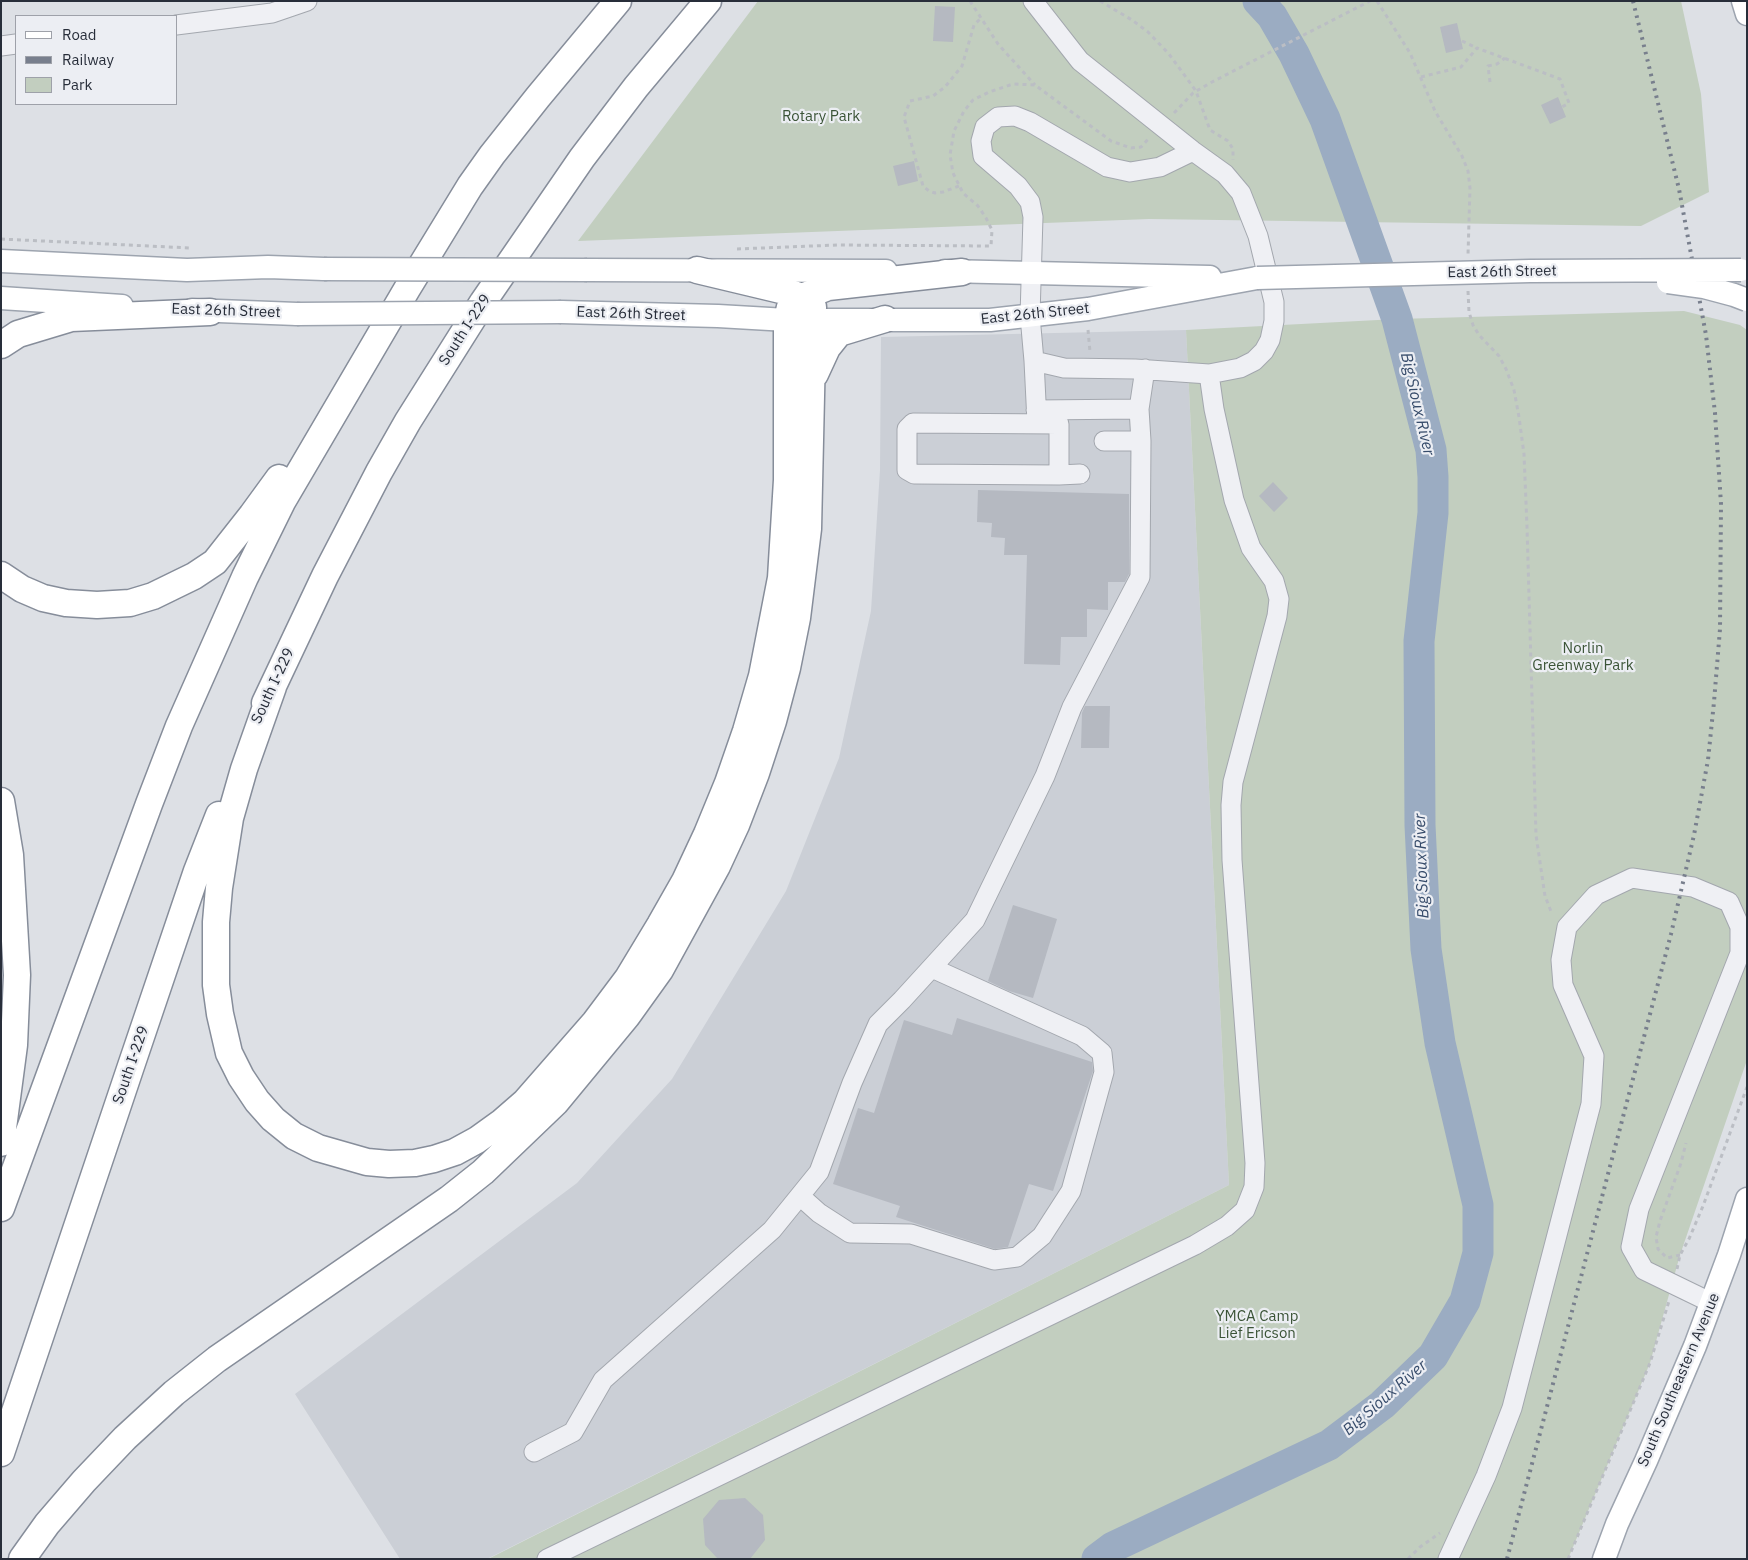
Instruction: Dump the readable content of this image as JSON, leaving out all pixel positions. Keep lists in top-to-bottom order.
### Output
{
  "streets": {
    "highway": ["South I-229"],
    "main road": ["East 26th Street", "South Southeastern Avenue"]
  },
  "water": ["Big Sioux River"],
  "parks": ["Rotary Park", "Norlin Greenway Park", "YMCA Camp Lief Ericson"],
  "legend": ["Road", "Railway", "Park"]
}
